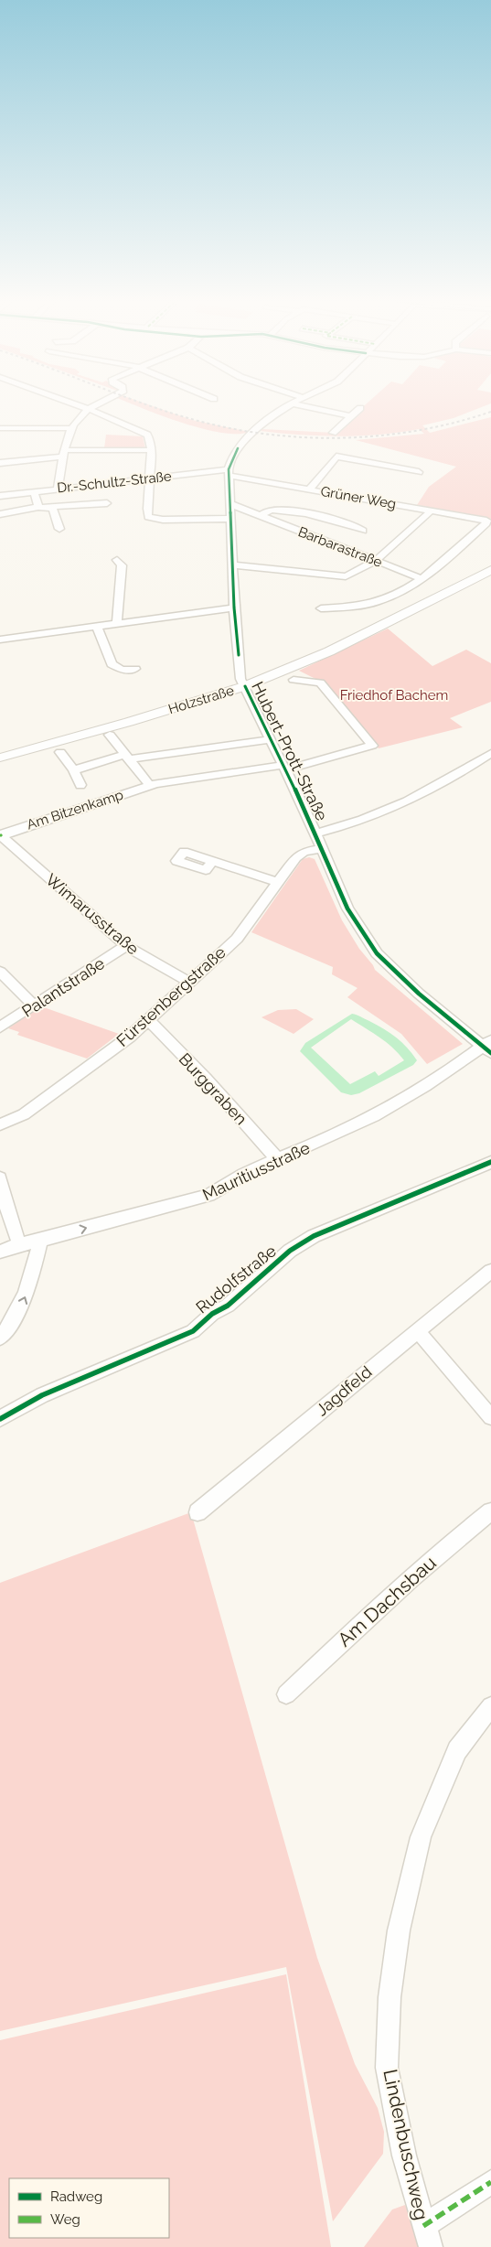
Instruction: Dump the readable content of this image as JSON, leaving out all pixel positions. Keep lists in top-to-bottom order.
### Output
{
  "streets": {
    "main road": ["Holzstraße"],
    "street": [
      "Dr.-Schultz-Straße",
      "Grüner Weg",
      "Barbarastraße",
      "Hubert-Prott-Straße",
      "Am Bitzenkamp",
      "Wimarusstraße",
      "Palantstraße",
      "Fürstenbergstraße",
      "Burggraben",
      "Mauritiusstraße",
      "Rudolfstraße",
      "Jagdfeld",
      "Am Dachsbau",
      "Lindenbuschweg"
    ]
  },
  "crossings": [
    ["Dr.-Schultz-Straße", "Grüner Weg"],
    ["Dr.-Schultz-Straße", "Hubert-Prott-Straße"],
    ["Grüner Weg", "Barbarastraße"],
    ["Grüner Weg", "Hubert-Prott-Straße"],
    ["Barbarastraße", "Hubert-Prott-Straße"],
    ["Holzstraße", "Hubert-Prott-Straße"],
    ["Hubert-Prott-Straße", "Am Bitzenkamp"],
    ["Hubert-Prott-Straße", "Fürstenbergstraße"],
    ["Hubert-Prott-Straße", "Mauritiusstraße"],
    ["Am Bitzenkamp", "Wimarusstraße"],
    ["Wimarusstraße", "Palantstraße"],
    ["Wimarusstraße", "Fürstenbergstraße"],
    ["Fürstenbergstraße", "Burggraben"],
    ["Burggraben", "Mauritiusstraße"]
  ],
  "one_way": ["Mauritiusstraße"],
  "parks": ["Friedhof Bachem"],
  "legend": ["Radweg", "Weg"]
}
